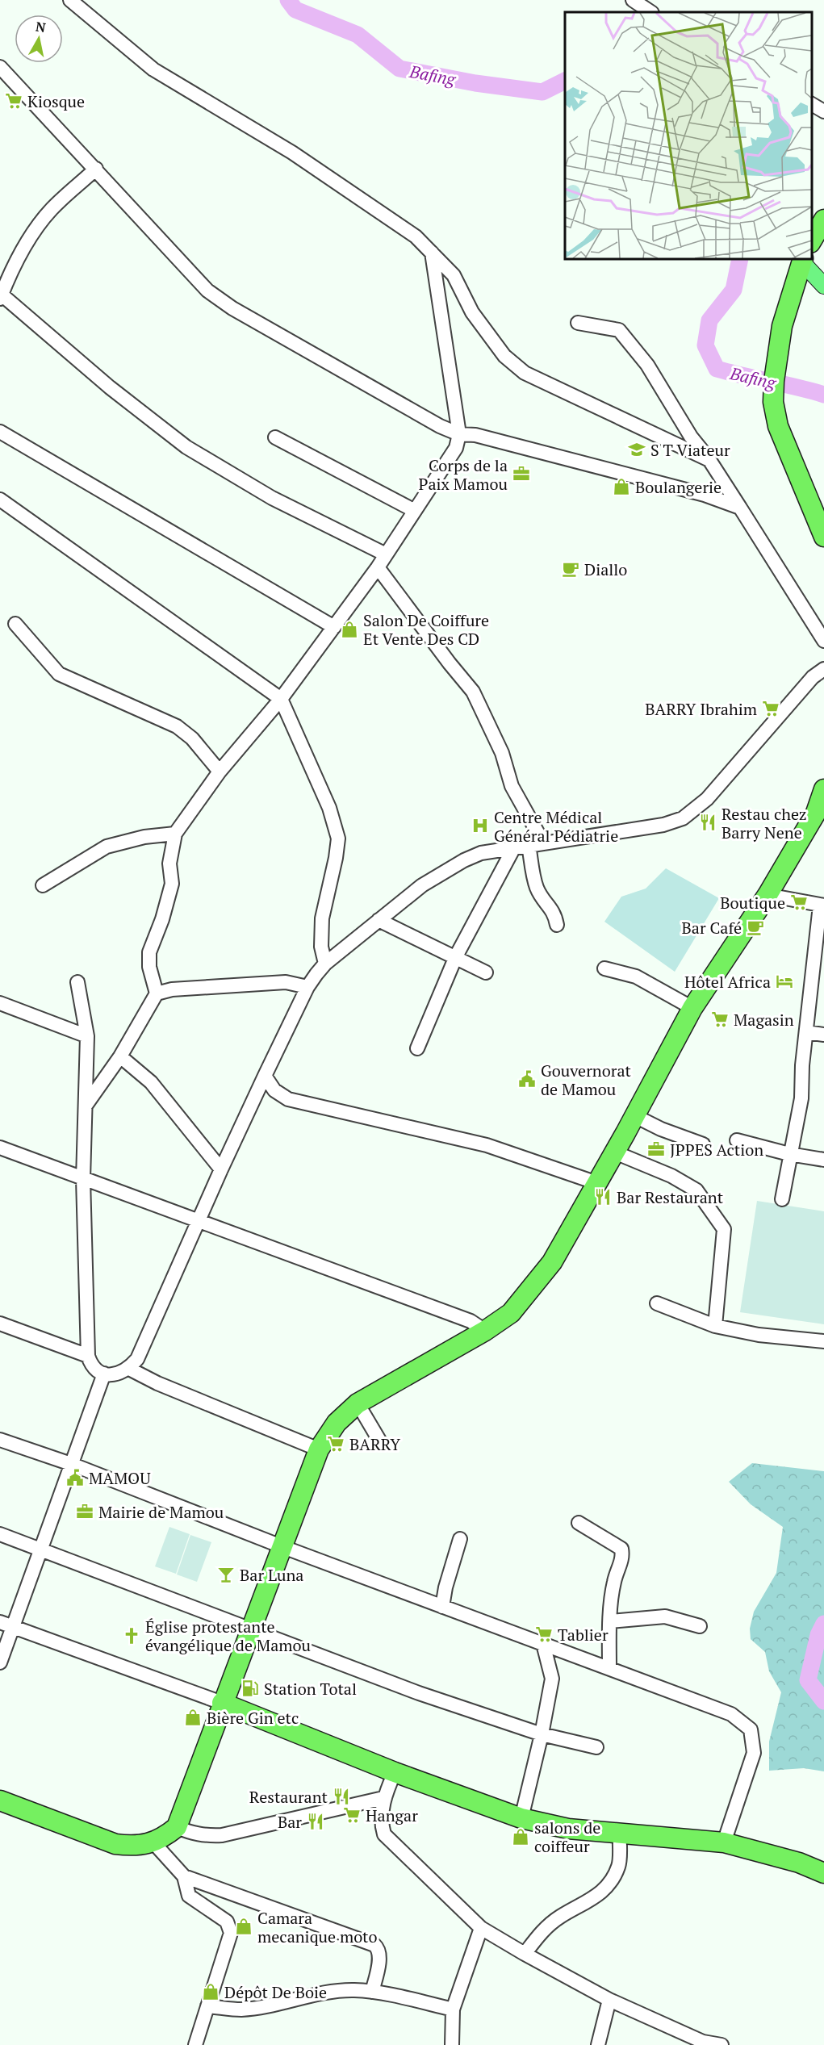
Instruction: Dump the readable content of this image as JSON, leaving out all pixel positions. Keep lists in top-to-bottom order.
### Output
{
  "water": ["Bafing"],
  "places": {
    "supermarket": [
      "Kiosque",
      "BARRY Ibrahim",
      "Boutique",
      "Magasin",
      "BARRY",
      "Tablier",
      "Hangar"
    ],
    "school or university": ["S T Viateur"],
    "office": ["Corps de la Paix Mamou", "JPPES Action", "Mairie de Mamou"],
    "shop": [
      "Boulangerie",
      "Salon De Coiffure Et Vente Des CD",
      "Bière Gin etc",
      "salons de coiffeur",
      "Camara mecanique moto",
      "Dépôt De Boie"
    ],
    "cafe": ["Diallo", "Bar Café"],
    "restaurant": [
      "Restau chez Barry Nene",
      "Bar Restaurant",
      "Restaurant",
      "Bar"
    ],
    "hospital": ["Centre Médical Général Pédiatrie"],
    "hotel": ["Hôtel Africa"],
    "public building": ["Gouvernorat de Mamou", "MAMOU"],
    "bar": ["Bar Luna"],
    "church": ["Église protestante évangélique de Mamou"],
    "fuel station": ["Station Total"]
  },
  "north": "top"
}
